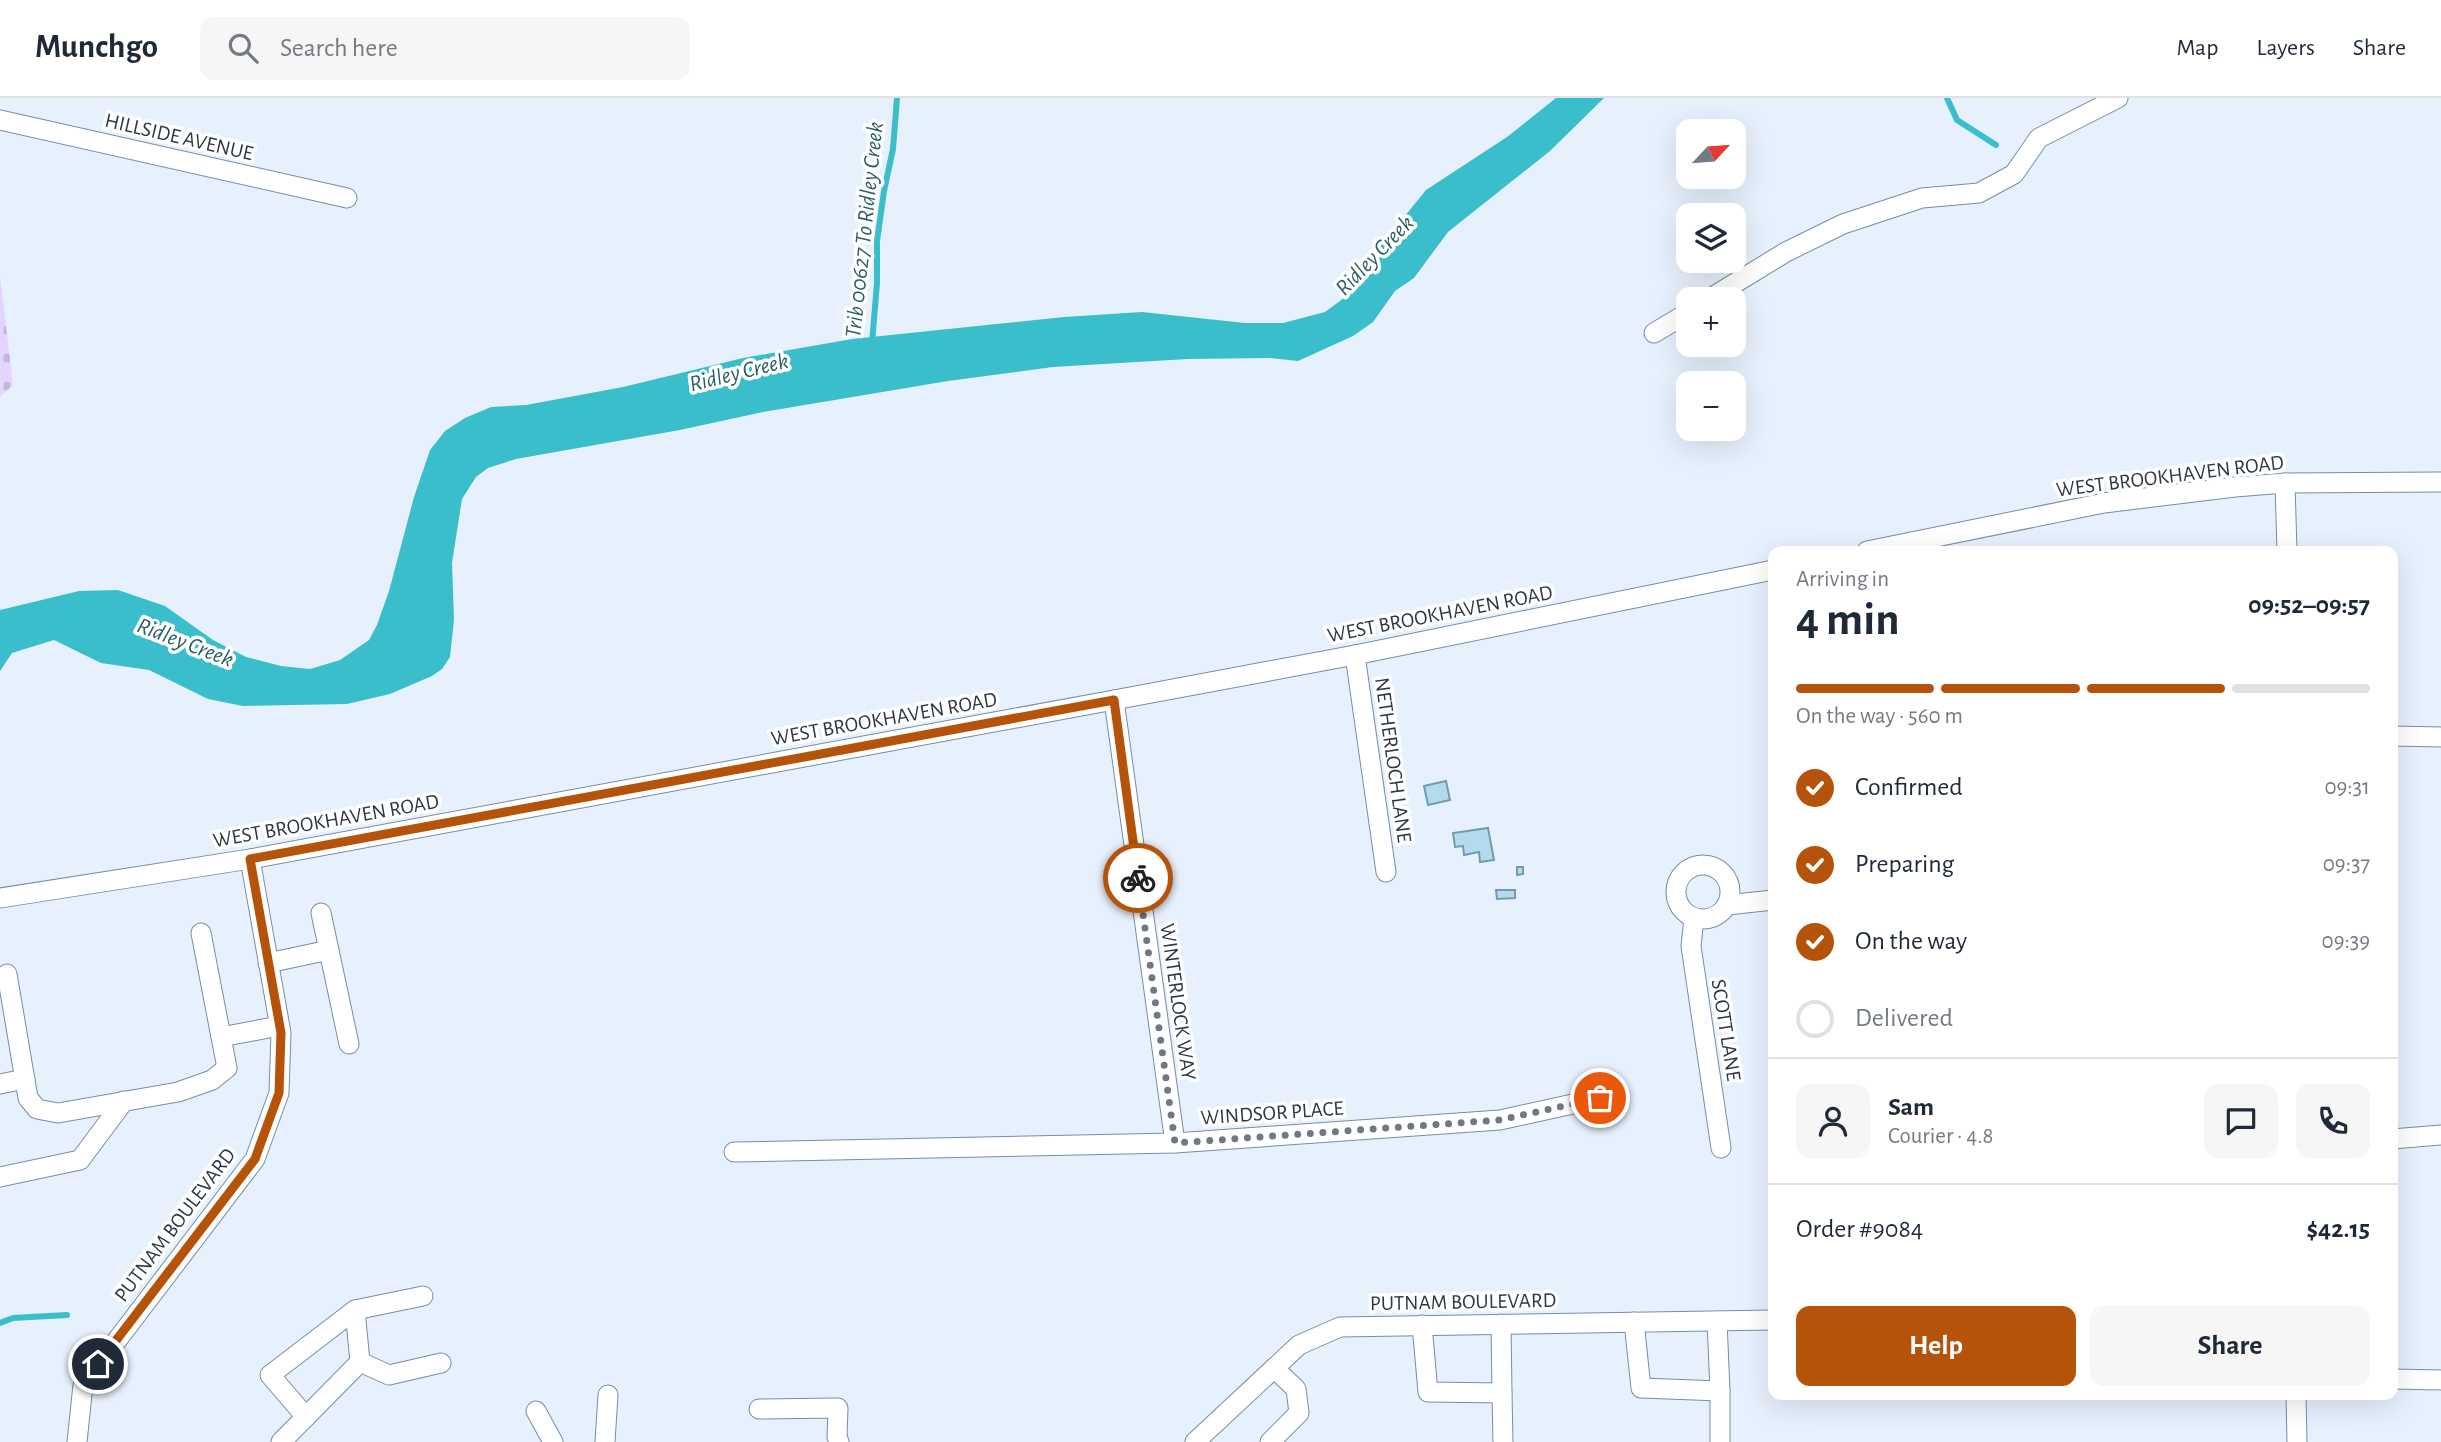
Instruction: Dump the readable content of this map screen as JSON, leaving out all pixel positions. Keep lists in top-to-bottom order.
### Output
{
  "streets": {
    "street": [
      "HILLSIDE AVENUE",
      "WEST BROOKHAVEN ROAD",
      "NETHERLOCH LANE",
      "WINTERLOCK WAY",
      "SCOTT LANE",
      "WINDSOR PLACE",
      "PUTNAM BOULEVARD"
    ]
  },
  "crossings": [
    ["WEST BROOKHAVEN ROAD", "NETHERLOCH LANE"],
    ["WEST BROOKHAVEN ROAD", "WINTERLOCK WAY"],
    ["WEST BROOKHAVEN ROAD", "PUTNAM BOULEVARD"],
    ["WINTERLOCK WAY", "WINDSOR PLACE"]
  ],
  "water": ["Trib 00627 To Ridley Creek", "Ridley Creek"],
  "north": "top right",
  "page": {
    "header": "Munchgo",
    "search": "Search here",
    "nav": ["Map", "Layers", "Share"],
    "map_buttons": ["+", "−"],
    "heading": ["4 min", "Arriving in", "09:52–09:57"],
    "panel": [
      "Sam",
      "Courier · 4.8",
      "Order #9084",
      "$42.15"
    ],
    "bar": "On the way · 560 m",
    "list": [
      ["Confirmed", "09:31"],
      ["Preparing", "09:37"],
      ["On the way", "09:39"],
      "Delivered"
    ],
    "buttons": ["Help", "Share"]
  }
}
